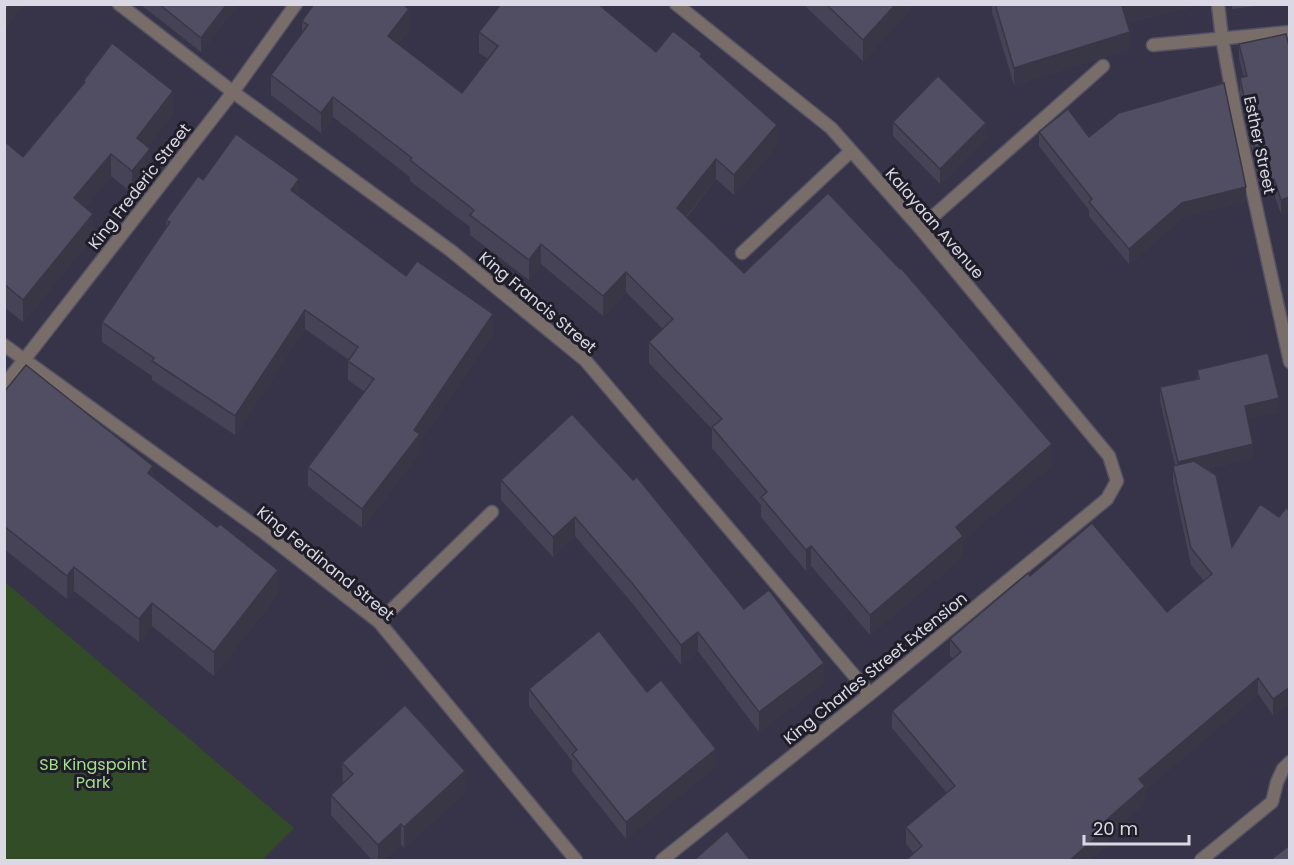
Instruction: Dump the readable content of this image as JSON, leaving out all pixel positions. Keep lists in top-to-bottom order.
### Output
{
  "streets": {
    "street": [
      "Esther Street",
      "King Frederic Street",
      "Kalayaan Avenue",
      "King Francis Street",
      "King Ferdinand Street",
      "King Charles Street Extension"
    ]
  },
  "crossings": [
    ["King Frederic Street", "King Francis Street"],
    ["King Frederic Street", "King Ferdinand Street"],
    ["Kalayaan Avenue", "King Charles Street Extension"],
    ["King Francis Street", "King Charles Street Extension"]
  ],
  "parks": ["SB Kingspoint Park"],
  "scale_bar": "20 m"
}
